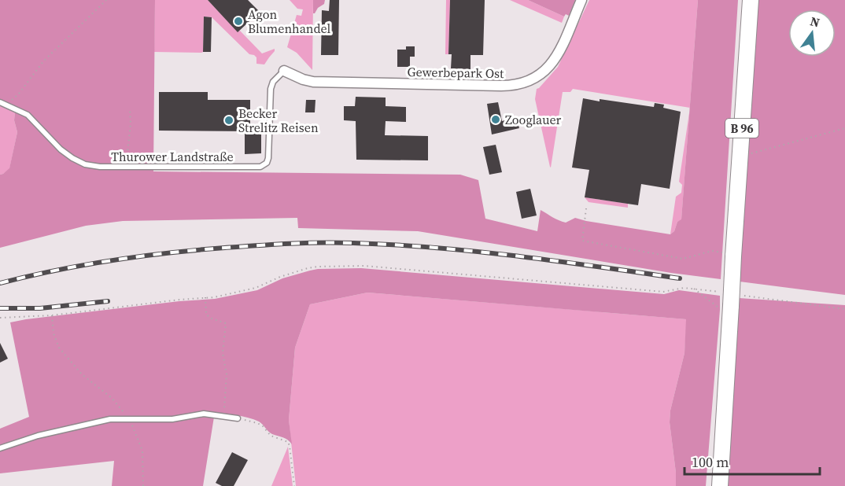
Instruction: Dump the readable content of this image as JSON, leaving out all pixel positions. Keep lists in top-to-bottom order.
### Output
{
  "streets": {
    "main road": ["B 96"],
    "street": ["Gewerbepark Ost"],
    "lane": ["Thurower Landstraße"]
  },
  "crossings": [
    ["Gewerbepark Ost", "Thurower Landstraße"]
  ],
  "places": ["Agon Blumenhandel", "Zooglauer", "Becker Strelitz Reisen"],
  "scale_bar": "100 m",
  "north": "top"
}
